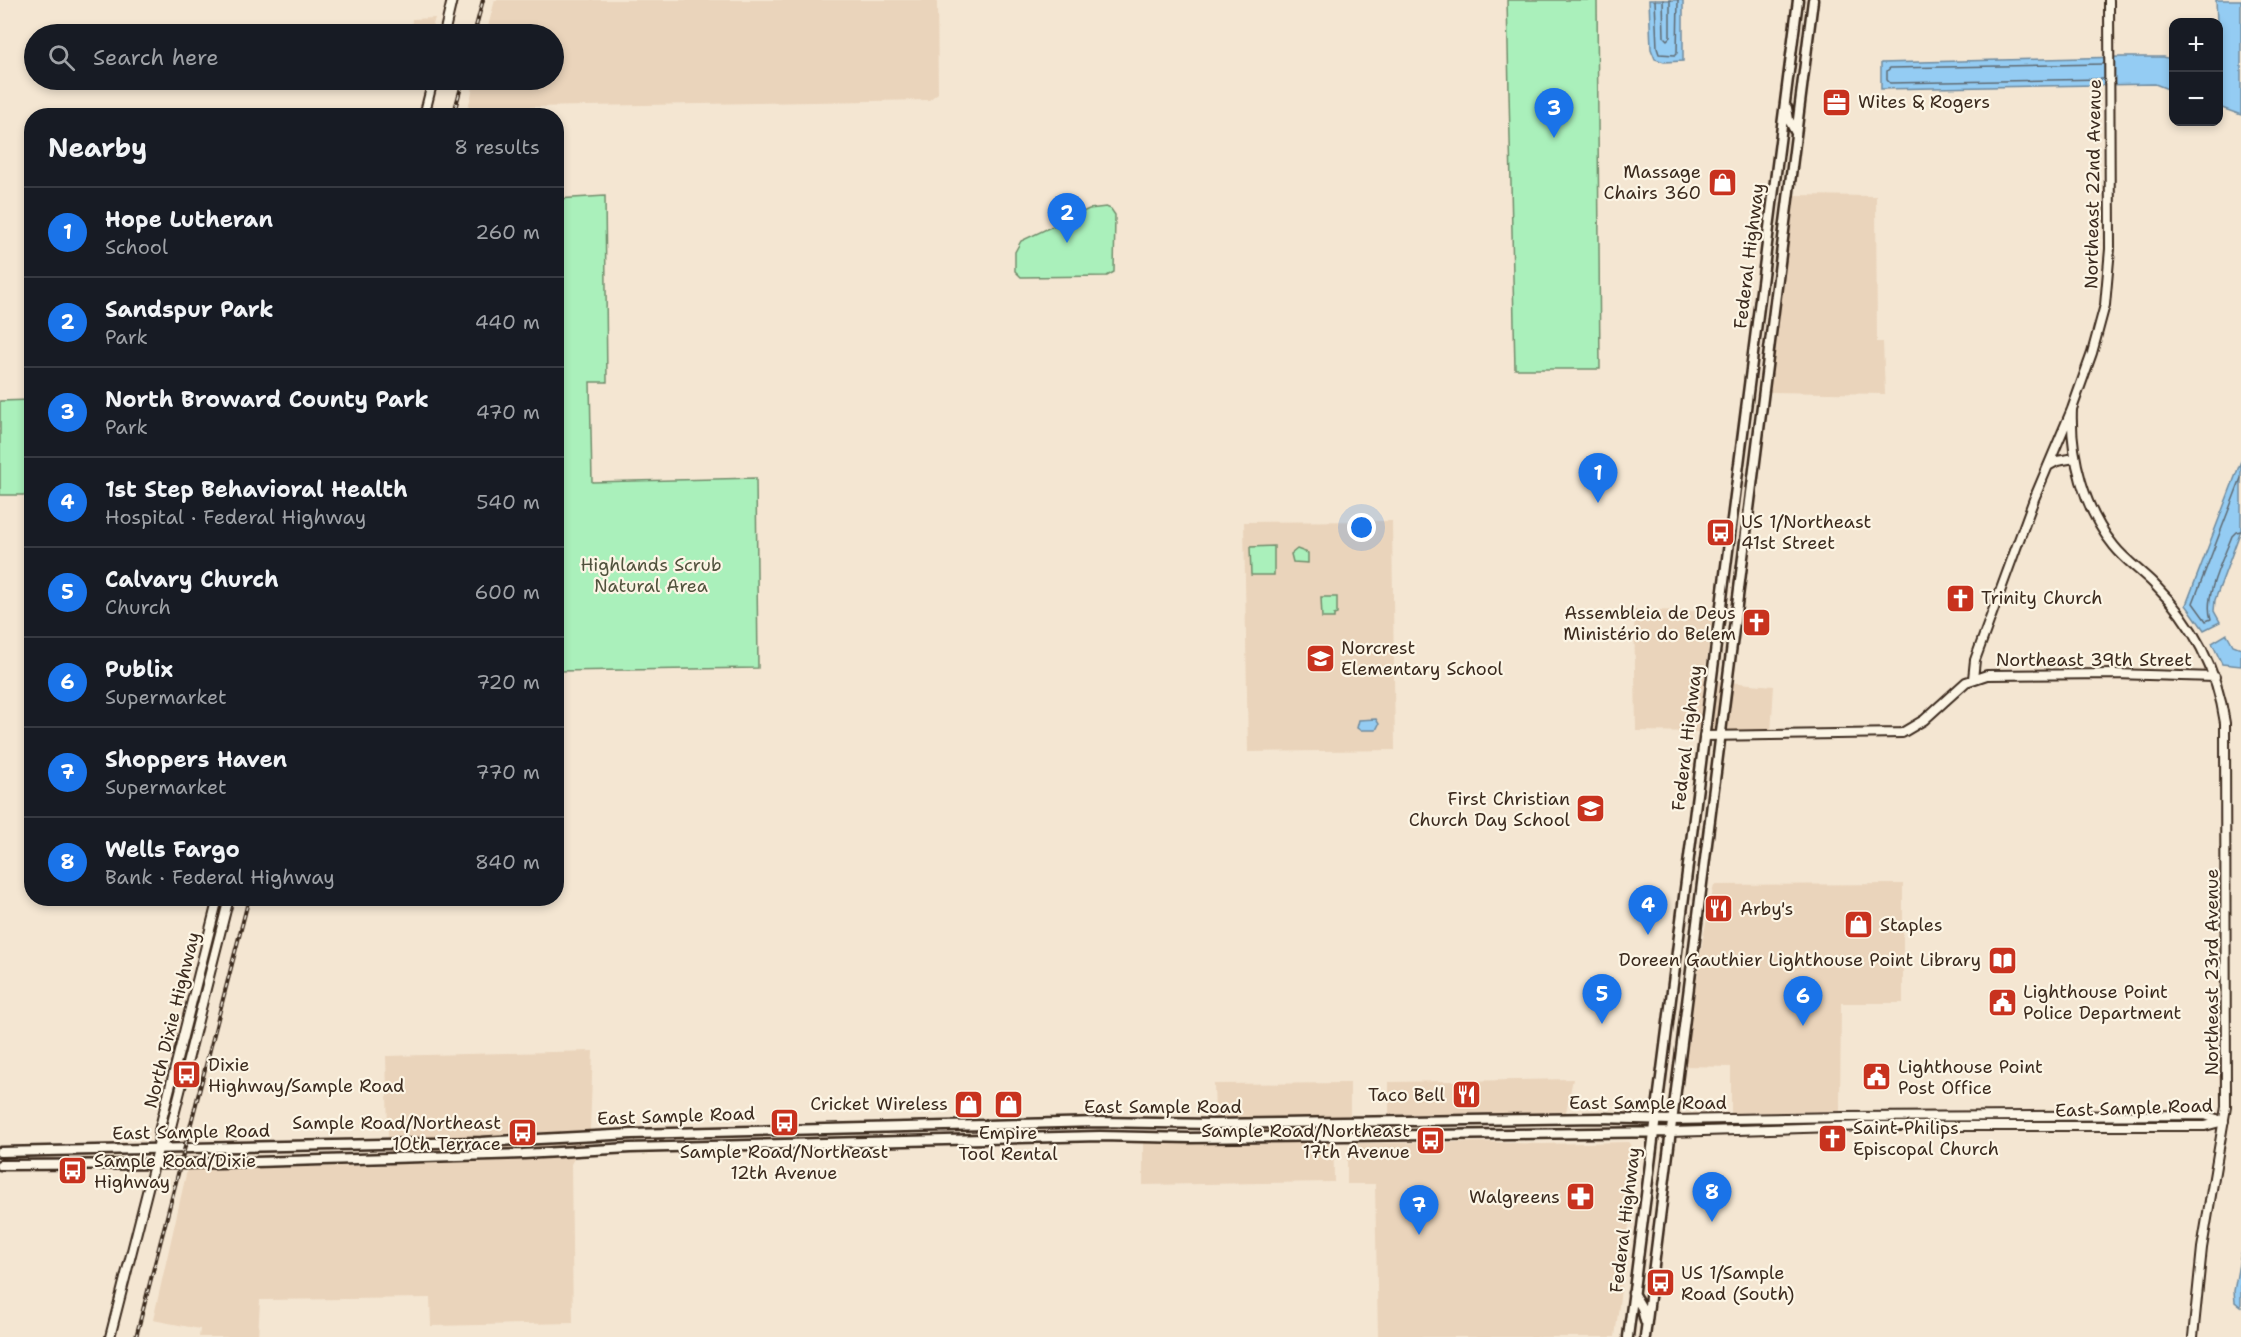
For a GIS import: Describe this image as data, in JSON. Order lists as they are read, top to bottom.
{
  "streets": {
    "main road": ["Federal Highway", "East Sample Road"],
    "street": [
      "Northeast 22nd Avenue",
      "Northeast 39th Street",
      "Northeast 23rd Avenue",
      "North Dixie Highway"
    ]
  },
  "crossings": [
    ["Northeast 22nd Avenue", "Northeast 39th Street"],
    ["Northeast 22nd Avenue", "Northeast 23rd Avenue"],
    ["Federal Highway", "Northeast 39th Street"],
    ["Federal Highway", "East Sample Road"],
    ["Northeast 39th Street", "Northeast 23rd Avenue"],
    ["Northeast 23rd Avenue", "East Sample Road"],
    ["North Dixie Highway", "East Sample Road"]
  ],
  "parks": ["Highlands Scrub Natural Area"],
  "places": {
    "office": ["Wites & Rogers"],
    "shop": [
      "Massage Chairs 360",
      "Staples",
      "Cricket Wireless",
      "Empire Tool Rental"
    ],
    "bus stop": [
      "US 1/Northeast 41st Street",
      "Dixie Highway/Sample Road",
      "Sample Road/Northeast 12th Avenue",
      "Sample Road/Northeast 10th Terrace",
      "Sample Road/Northeast 17th Avenue",
      "Sample Road/Dixie Highway",
      "US 1/Sample Road (South)"
    ],
    "church": ["Trinity Church", "Assembleia de Deus Ministério do Belem", "Saint Philips Episcopal Church"],
    "school or university": ["Norcrest Elementary School", "First Christian Church Day School"],
    "restaurant": ["Arby's", "Taco Bell"],
    "library": ["Doreen Gauthier Lighthouse Point Library"],
    "public building": ["Lighthouse Point Police Department", "Lighthouse Point Post Office"],
    "pharmacy": ["Walgreens"]
  },
  "page": {
    "map_buttons": ["+", "−"],
    "search": "Search here",
    "pins": [
      "3",
      "2",
      "1",
      "4",
      "5",
      "6",
      "8",
      "7"
    ],
    "heading": ["Nearby", "8 results"],
    "list": [
      {
        "mark": "1",
        "name": "Hope Lutheran",
        "note": "School",
        "value": "260 m"
      },
      {
        "mark": "2",
        "name": "Sandspur Park",
        "note": "Park",
        "value": "440 m"
      },
      {
        "mark": "3",
        "name": "North Broward County Park",
        "note": "Park",
        "value": "470 m"
      },
      {
        "mark": "4",
        "name": "1st Step Behavioral Health",
        "note": "Hospital · Federal Highway",
        "value": "540 m"
      },
      {
        "mark": "5",
        "name": "Calvary Church",
        "note": "Church",
        "value": "600 m"
      },
      {
        "mark": "6",
        "name": "Publix",
        "note": "Supermarket",
        "value": "720 m"
      },
      {
        "mark": "7",
        "name": "Shoppers Haven",
        "note": "Supermarket",
        "value": "770 m"
      },
      {
        "mark": "8",
        "name": "Wells Fargo",
        "note": "Bank · Federal Highway",
        "value": "840 m"
      }
    ]
  }
}
